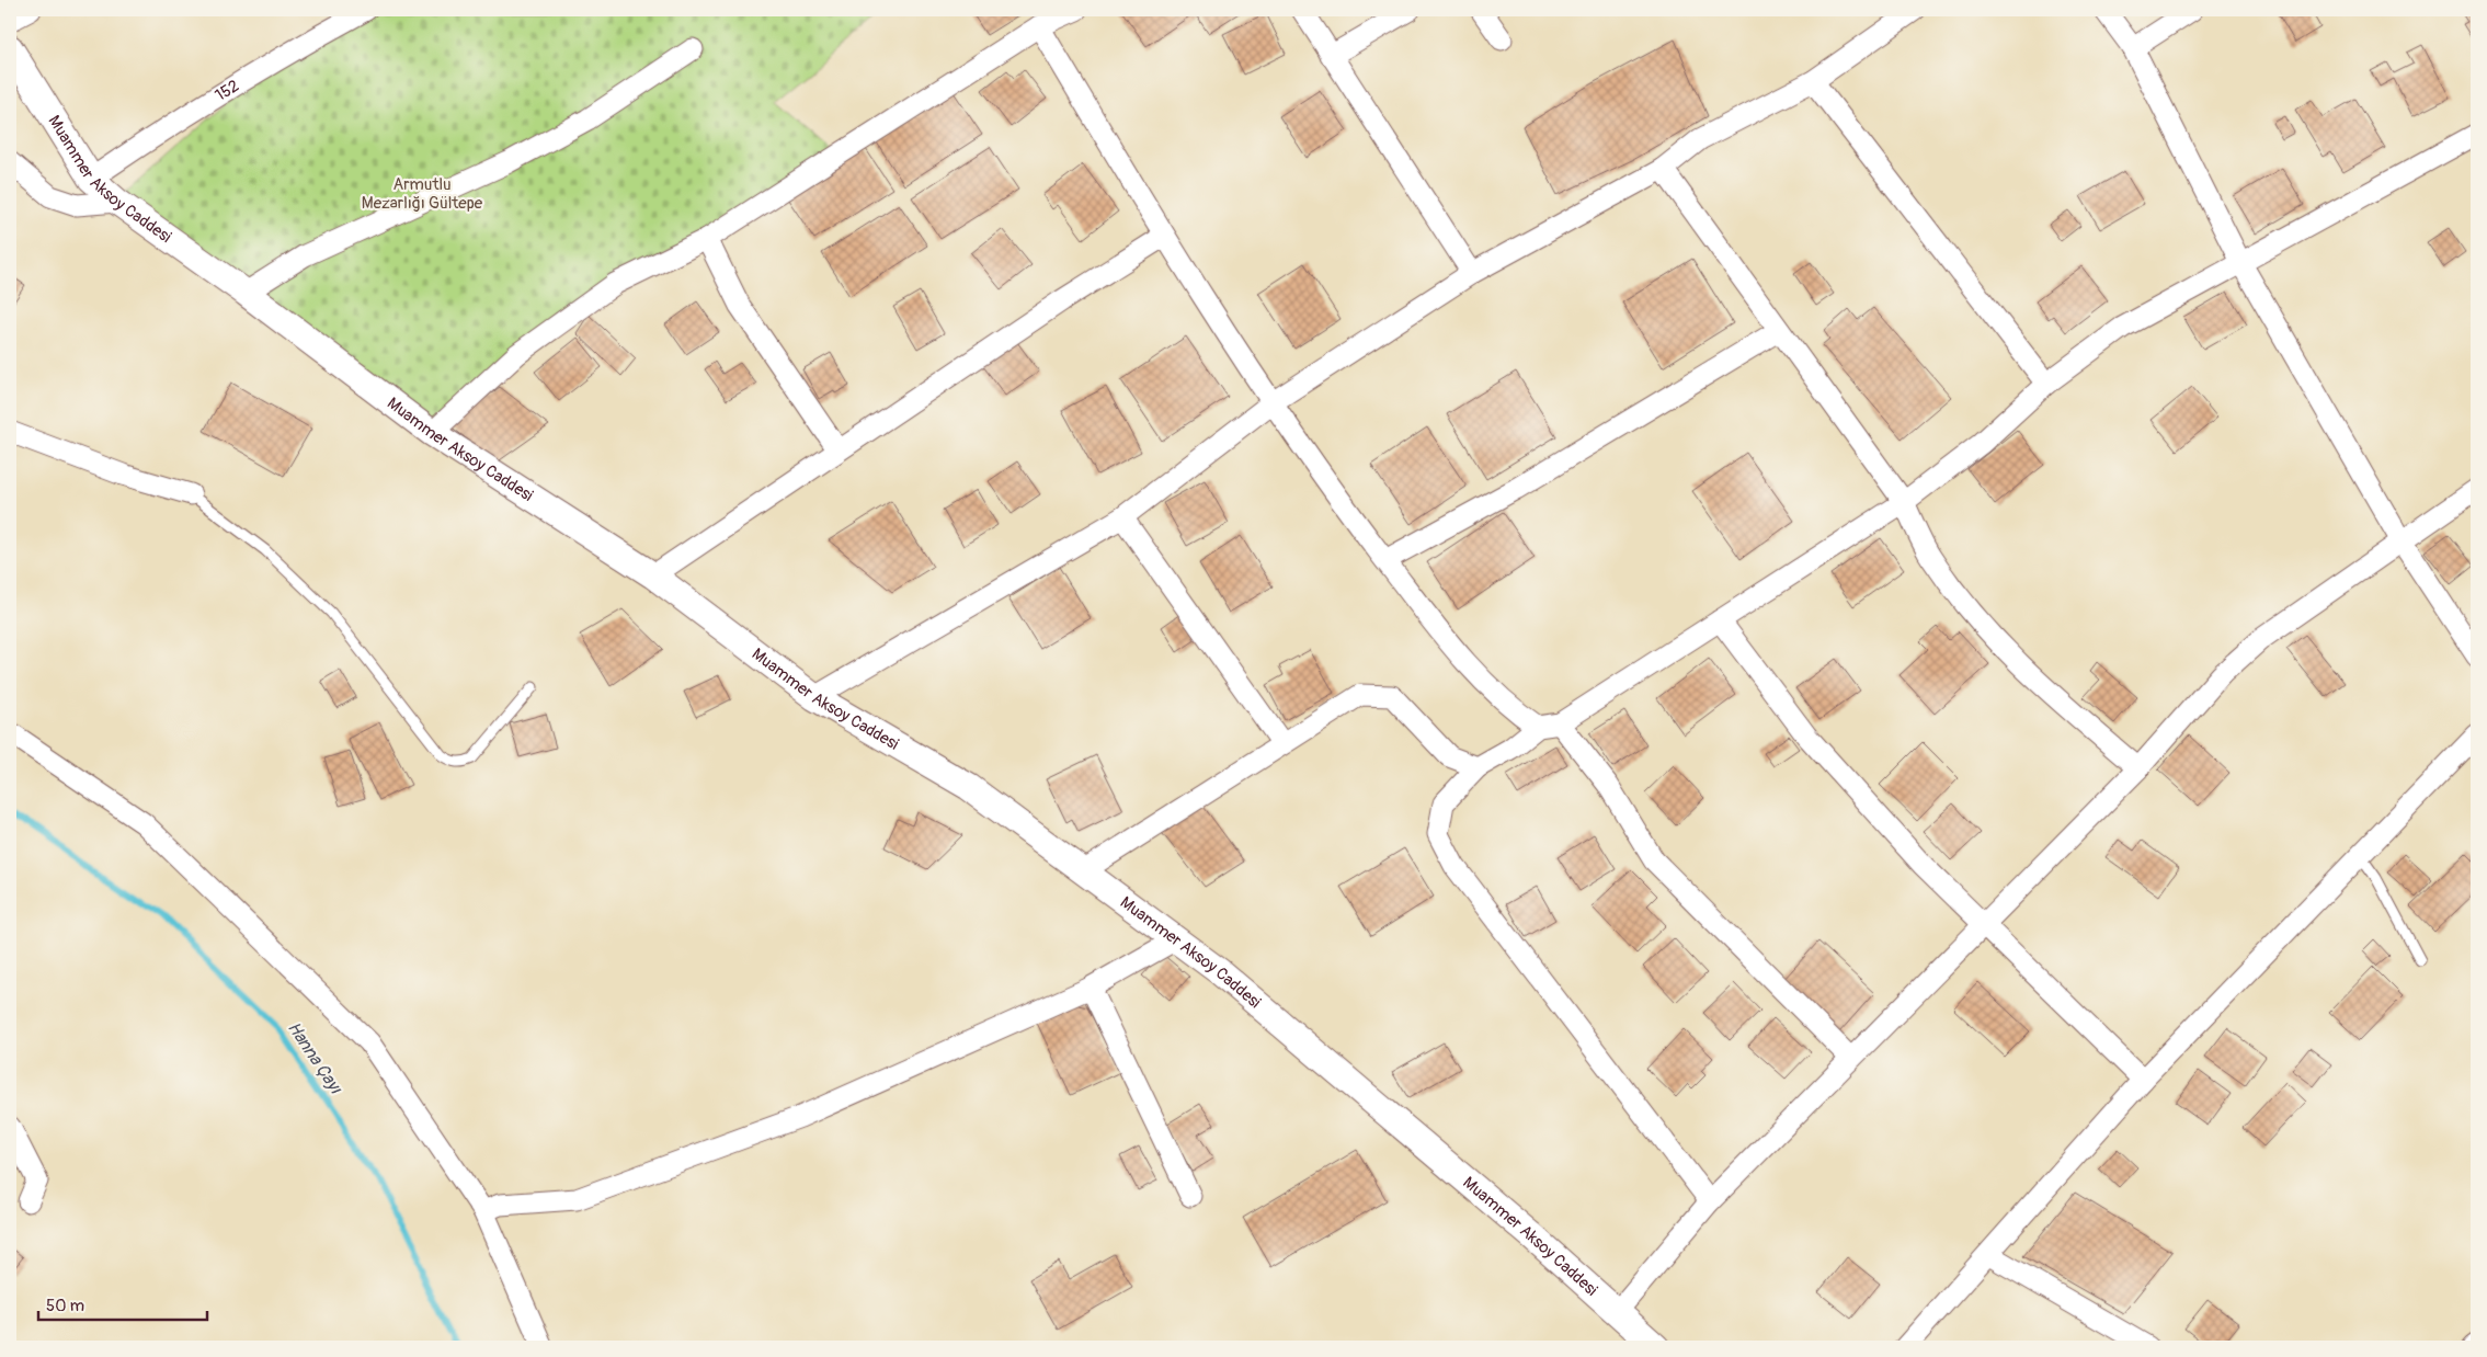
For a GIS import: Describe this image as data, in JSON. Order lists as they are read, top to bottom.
{
  "streets": {
    "street": ["152", "Muammer Aksoy Caddesi"]
  },
  "crossings": [
    ["152", "Muammer Aksoy Caddesi"]
  ],
  "water": ["Hanna Çayı"],
  "parks": ["Armutlu Mezarlığı Gültepe"],
  "scale_bar": "50 m"
}
